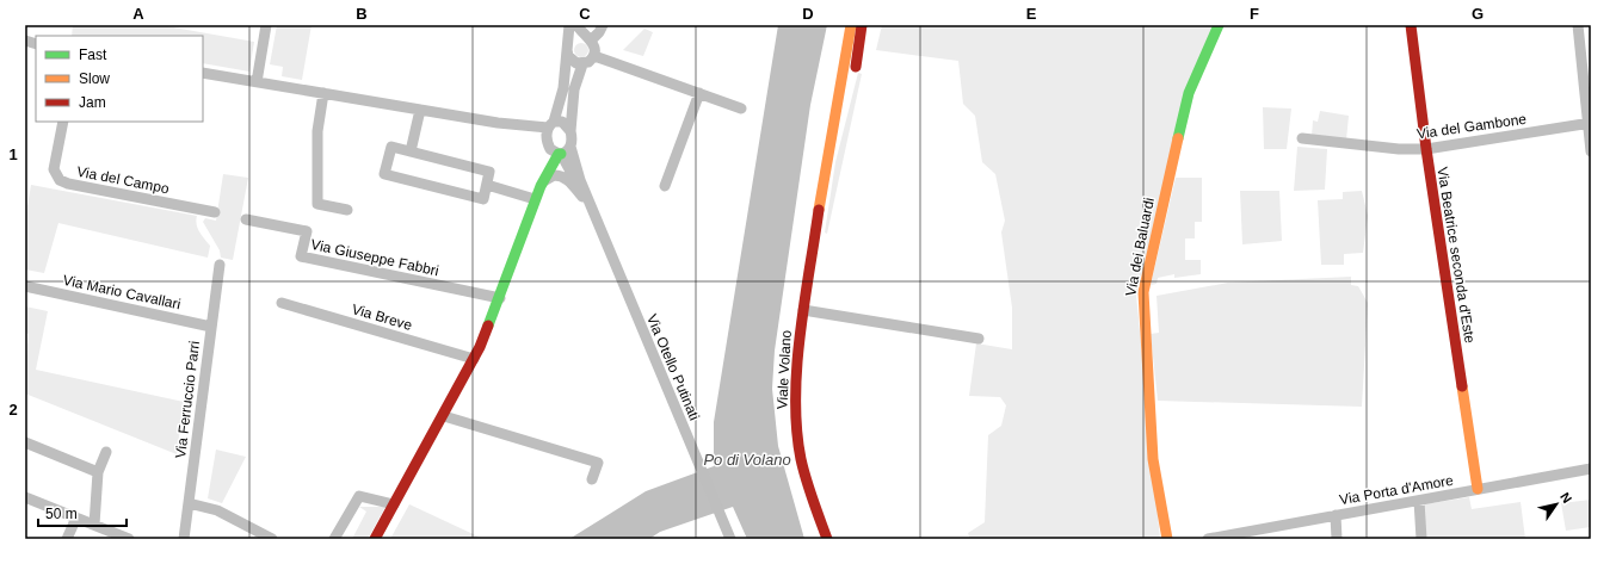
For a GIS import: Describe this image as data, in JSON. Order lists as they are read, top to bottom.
{
  "streets": {
    "street": [
      "Via del Gambone",
      "Via del Campo",
      "Via dei Baluardi",
      "Via Beatrice seconda d'Este",
      "Via Giuseppe Fabbri",
      "Via Mario Cavallari",
      "Via Breve",
      "Via Otello Putinati",
      "Viale Volano",
      "Via Ferruccio Parri",
      "Via Porta d'Amore"
    ]
  },
  "crossings": [
    ["Via del Gambone", "Via Beatrice seconda d'Este"],
    ["Via Beatrice seconda d'Este", "Via Porta d'Amore"],
    ["Via Mario Cavallari", "Via Ferruccio Parri"]
  ],
  "water": ["Po di Volano"],
  "legend": ["Fast", "Slow", "Jam"],
  "scale_bar": "50 m",
  "north": "top right",
  "grid": {
    "columns": [
      "A",
      "B",
      "C",
      "D",
      "E",
      "F",
      "G"
    ],
    "rows": ["1", "2"]
  }
}
